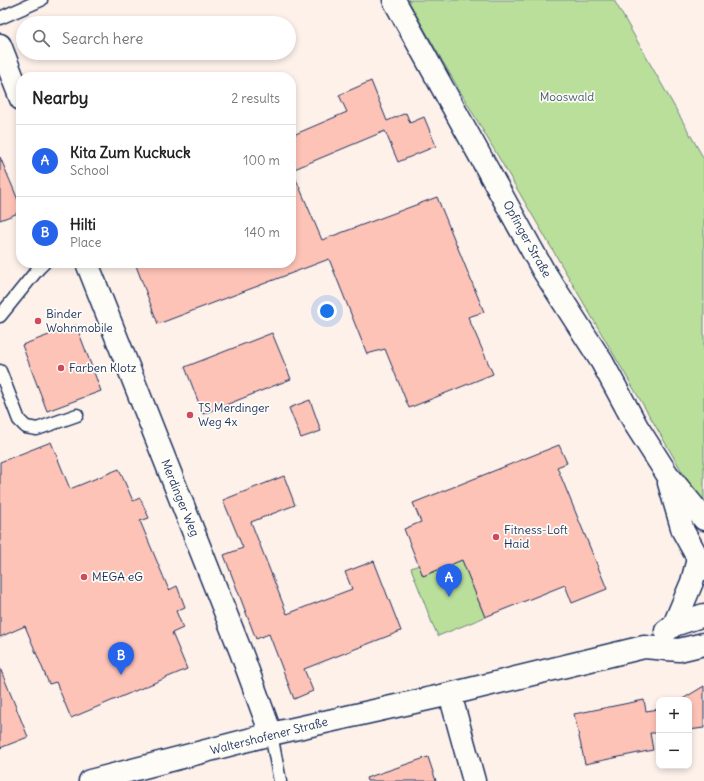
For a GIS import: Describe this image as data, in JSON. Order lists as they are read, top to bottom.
{
  "streets": {
    "street": ["Opfinger Straße", "Merdinger Weg", "Waltershofener Straße"]
  },
  "crossings": [
    ["Merdinger Weg", "Waltershofener Straße"]
  ],
  "parks": ["Mooswald"],
  "places": [
    "Binder Wohnmobile",
    "Farben Klotz",
    "TS Merdinger Weg 4x",
    "Fitness-Loft Haid",
    "MEGA eG"
  ],
  "page": {
    "search": "Search here",
    "heading": ["Nearby", "2 results"],
    "list": [
      {
        "mark": "A",
        "name": "Kita Zum Kuckuck",
        "note": "School",
        "value": "100 m"
      },
      {
        "mark": "B",
        "name": "Hilti",
        "note": "Place",
        "value": "140 m"
      }
    ],
    "pins": ["A", "B"],
    "map_buttons": ["+", "−"]
  }
}
